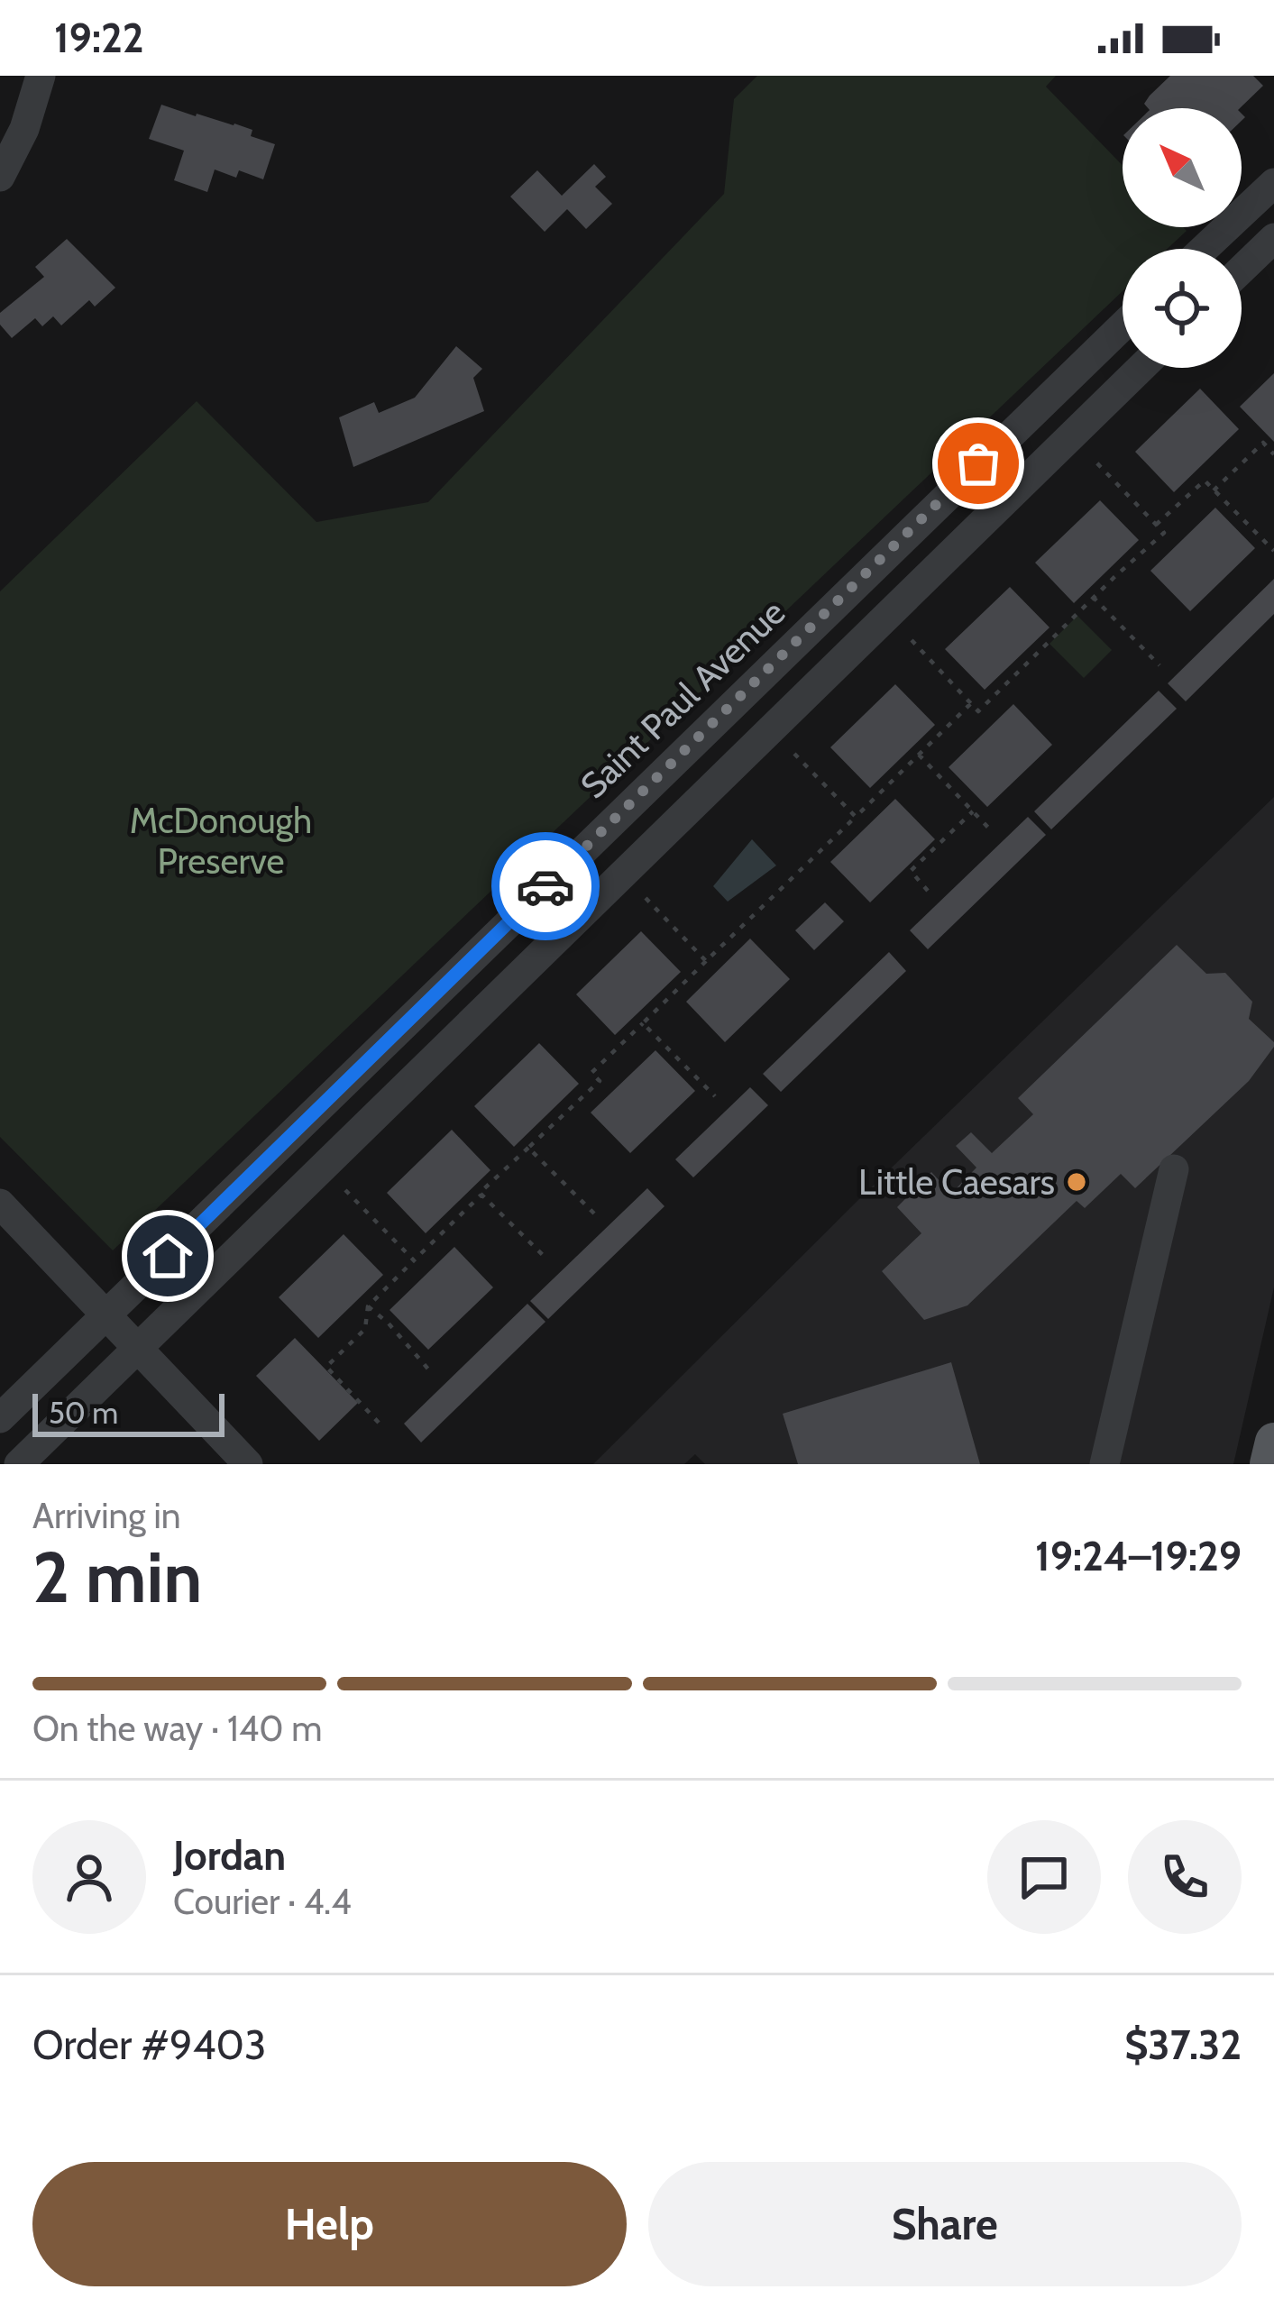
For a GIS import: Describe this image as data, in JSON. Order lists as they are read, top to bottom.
{
  "streets": {
    "street": ["Saint Paul Avenue"]
  },
  "parks": ["McDonough Preserve"],
  "places": ["Little Caesars"],
  "scale_bar": "50 m",
  "north": "top left",
  "page": {
    "status": "19:22",
    "scale": "50 m",
    "heading": ["2 min", "Arriving in", "19:24–19:29"],
    "panel": [
      "Jordan",
      "Courier · 4.4",
      "Order #9403",
      "$37.32"
    ],
    "bar": "On the way · 140 m",
    "buttons": ["Help", "Share"]
  }
}
